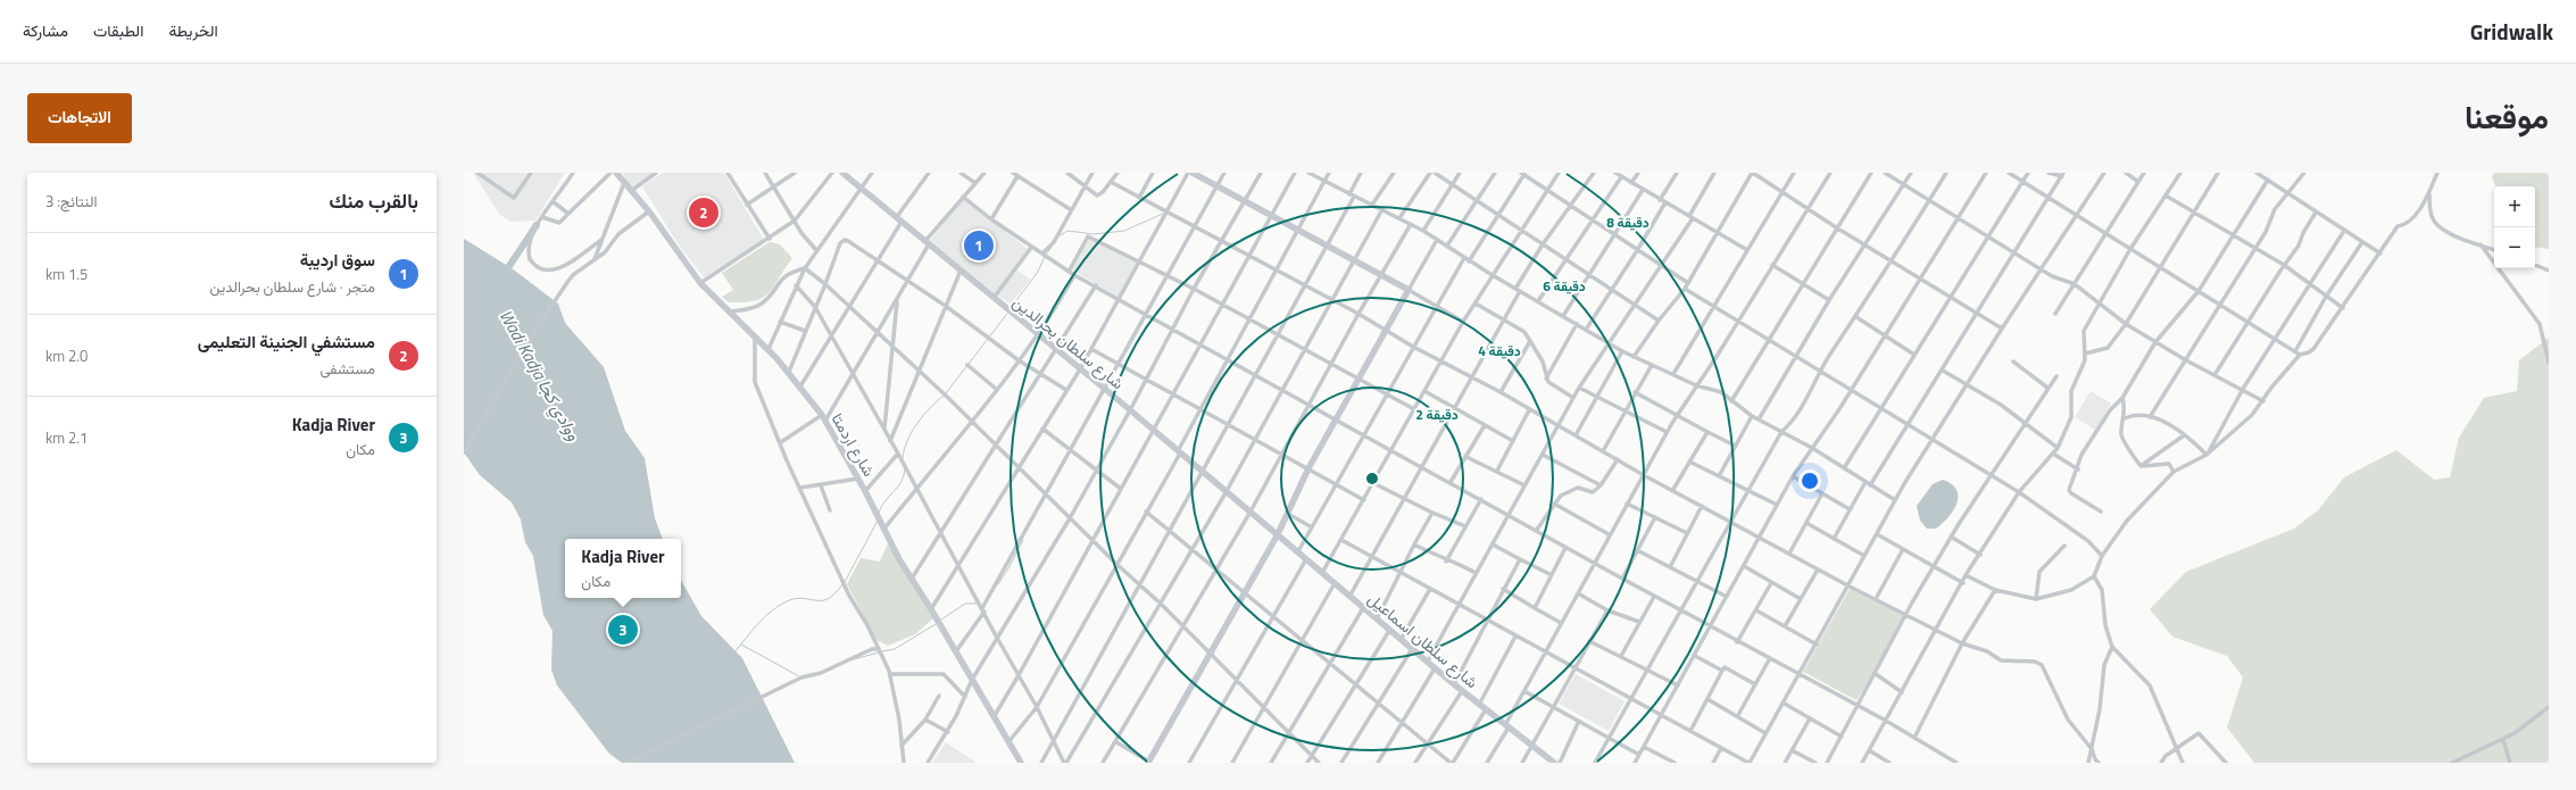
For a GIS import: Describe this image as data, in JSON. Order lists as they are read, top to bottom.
{
  "streets": {
    "street": ["شارع سلطان بحرالدين", "شارع اردمتا", "شارع سلطان اسماعيل"]
  },
  "crossings": [
    ["شارع سلطان بحرالدين", "شارع سلطان اسماعيل"]
  ],
  "water": ["Wadi Kadja ووادي كجا"],
  "page": {
    "header": "Gridwalk",
    "nav": ["الخريطة", "الطبقات", "مشاركة"],
    "title": "موقعنا",
    "buttons": "الاتجاهات",
    "heading": ["بالقرب منك", "النتائج: 3"],
    "map_buttons": ["+", "−"],
    "pins": ["2", "1", "3"],
    "list": [
      {
        "mark": "1",
        "name": "سوق ارديبة",
        "note": "متجر · شارع سلطان بحرالدين",
        "value": "1.5 km"
      },
      {
        "mark": "2",
        "name": "مستشفي الجنينة التعليمى",
        "note": "مستشفى",
        "value": "2.0 km"
      },
      {
        "mark": "3",
        "name": "Kadja River",
        "note": "مكان",
        "value": "2.1 km"
      }
    ],
    "popup": ["Kadja River", "مكان"]
  },
  "rings": [
    "8 دقيقة",
    "6 دقيقة",
    "4 دقيقة",
    "2 دقيقة"
  ]
}
